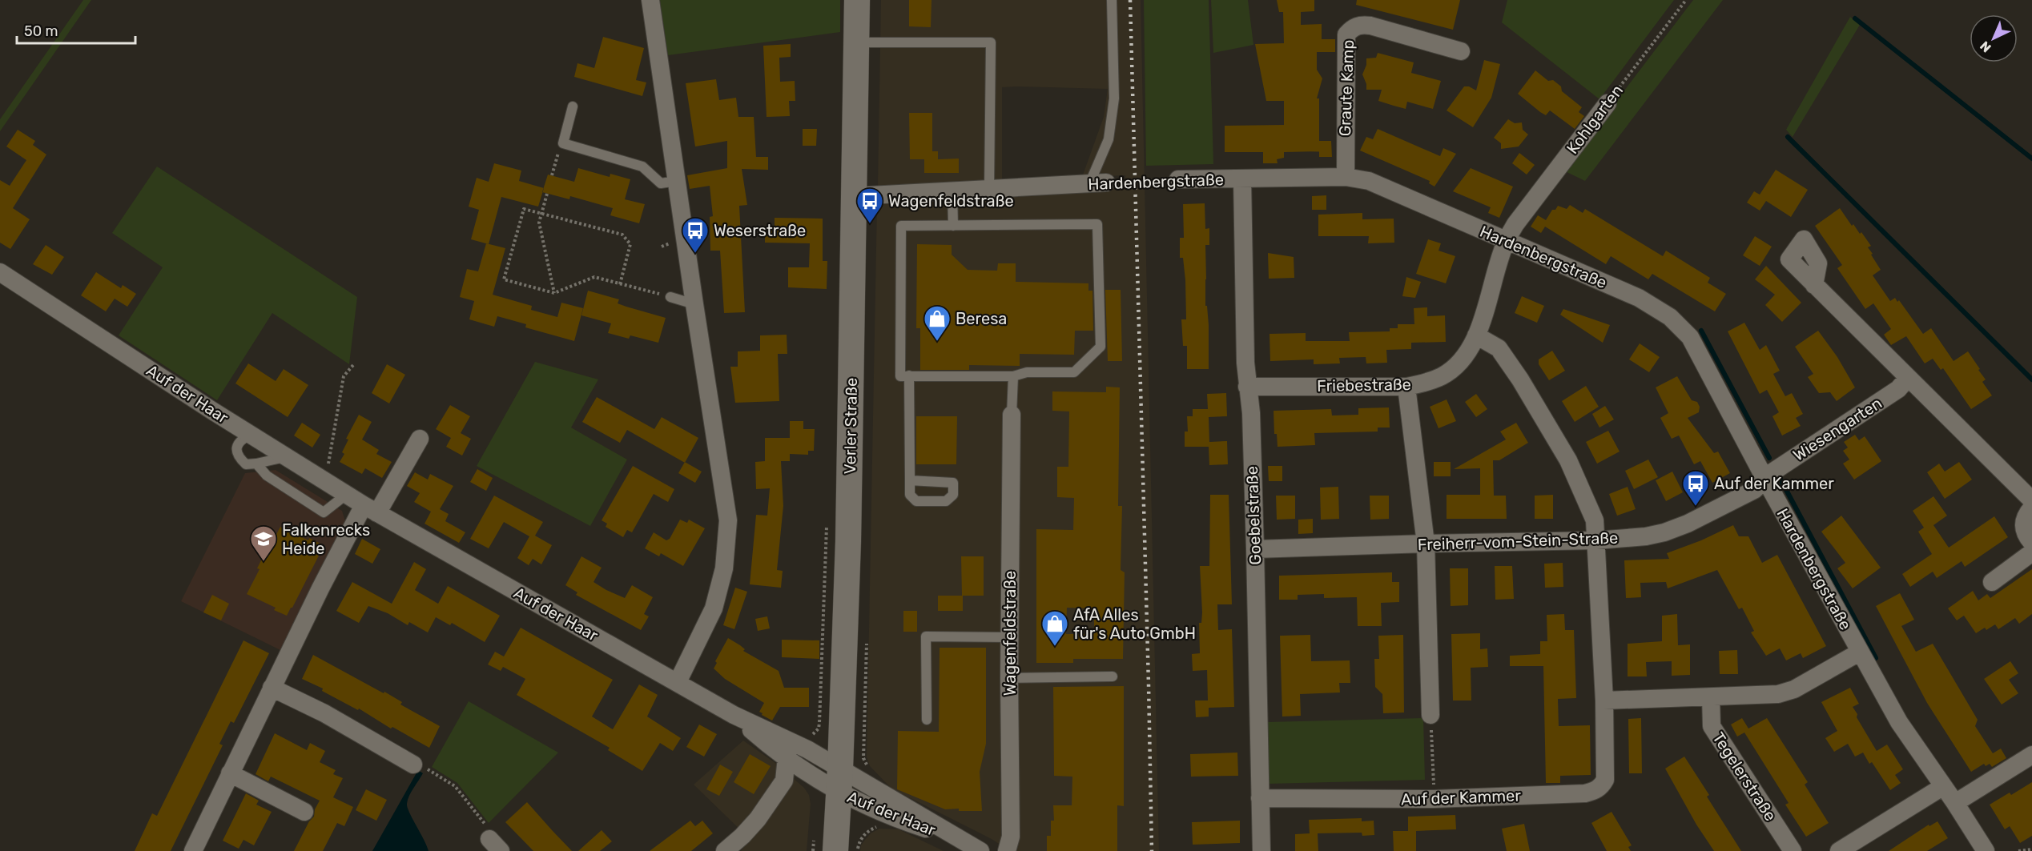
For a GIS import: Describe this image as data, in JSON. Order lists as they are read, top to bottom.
{
  "streets": {
    "main road": ["Verler Straße"],
    "street": [
      "Graute Kamp",
      "Kohlgarten",
      "Hardenbergstraße",
      "Friebestraße",
      "Auf der Haar",
      "Wiesengarten",
      "Goebelstraße",
      "Freiherr-vom-Stein-Straße",
      "Wagenfeldstraße",
      "Tegelerstraße",
      "Auf der Kammer"
    ]
  },
  "crossings": [
    ["Graute Kamp", "Hardenbergstraße"],
    ["Kohlgarten", "Hardenbergstraße"],
    ["Kohlgarten", "Friebestraße"],
    ["Hardenbergstraße", "Friebestraße"],
    ["Hardenbergstraße", "Verler Straße"],
    ["Hardenbergstraße", "Wiesengarten"],
    ["Hardenbergstraße", "Goebelstraße"],
    ["Hardenbergstraße", "Freiherr-vom-Stein-Straße"],
    ["Friebestraße", "Goebelstraße"],
    ["Friebestraße", "Auf der Kammer"],
    ["Auf der Haar", "Verler Straße"],
    ["Wiesengarten", "Freiherr-vom-Stein-Straße"],
    ["Goebelstraße", "Freiherr-vom-Stein-Straße"],
    ["Goebelstraße", "Auf der Kammer"],
    ["Freiherr-vom-Stein-Straße", "Auf der Kammer"]
  ],
  "places": {
    "bus stop": ["Wagenfeldstraße", "Weserstraße", "Auf der Kammer"],
    "shop": ["Beresa", "AfA Alles für's Auto GmbH"],
    "school or university": ["Falkenrecks Heide"]
  },
  "scale_bar": "50 m",
  "north": "bottom left"
}
